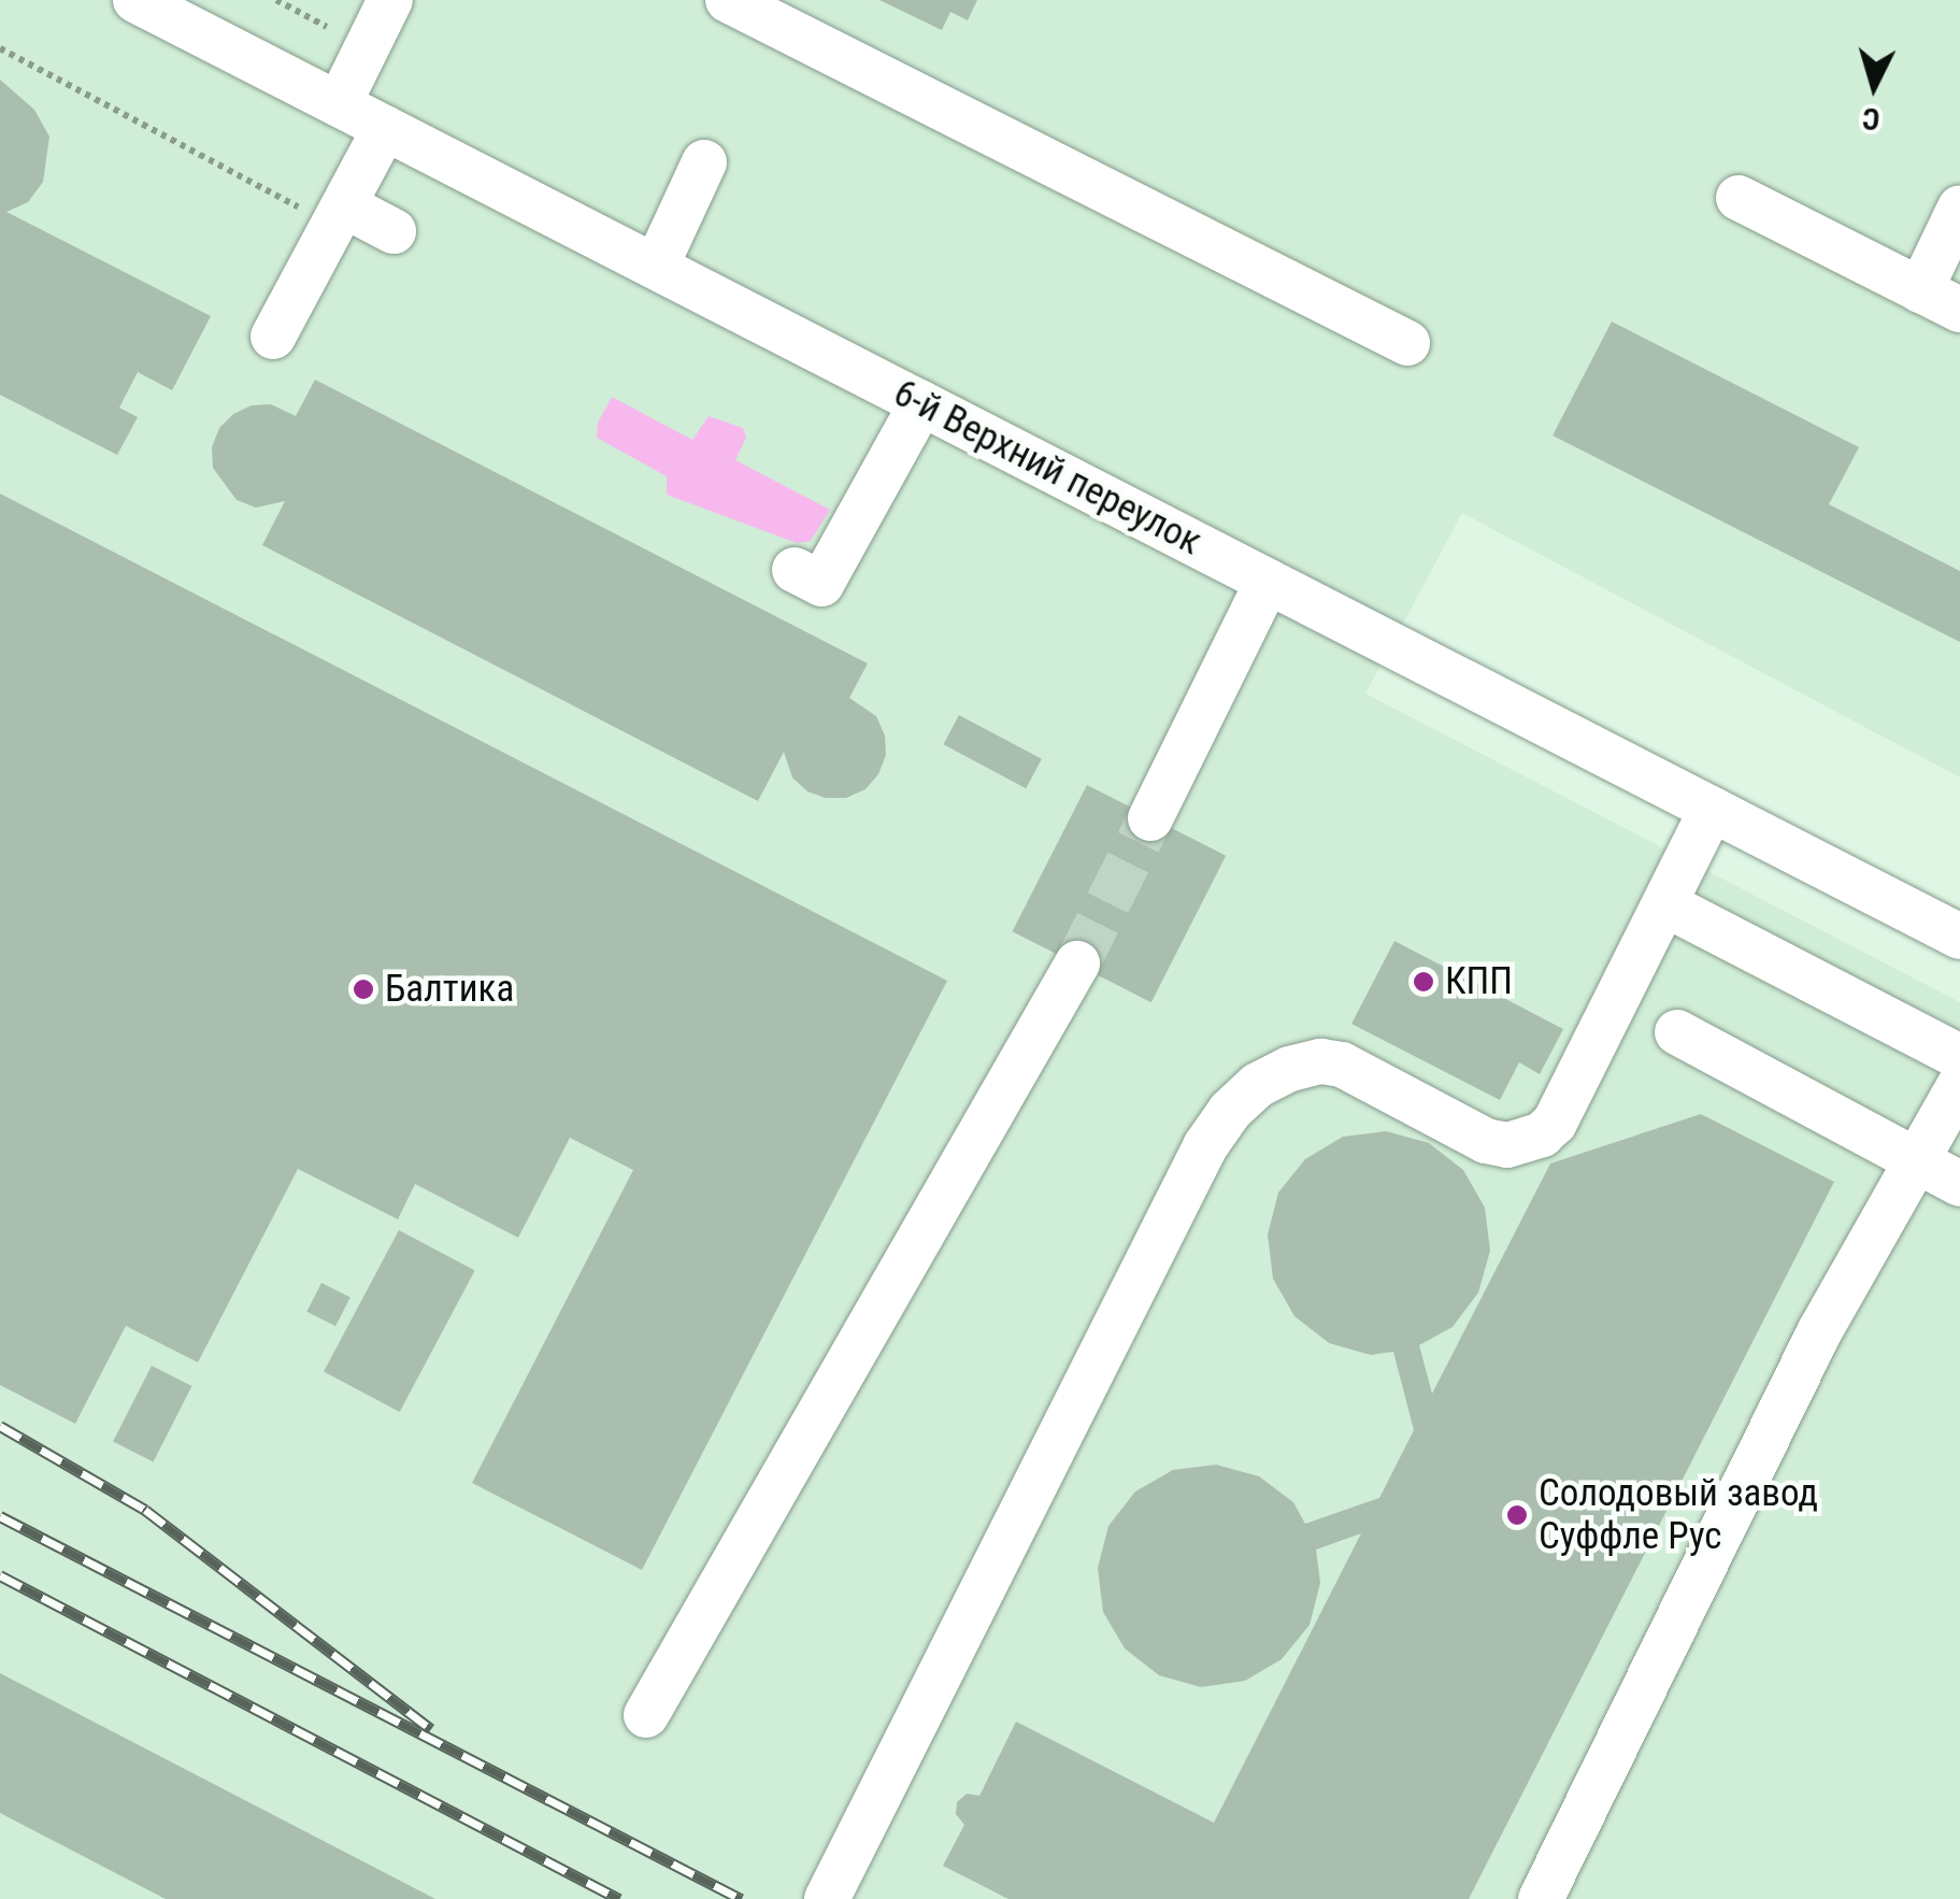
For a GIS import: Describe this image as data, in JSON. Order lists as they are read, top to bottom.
{
  "streets": {
    "street": ["6-й Верхний переулок"]
  },
  "places": ["КПП", "Балтика", "Солодовый завод Суффле Рус"],
  "north": "bottom"
}
